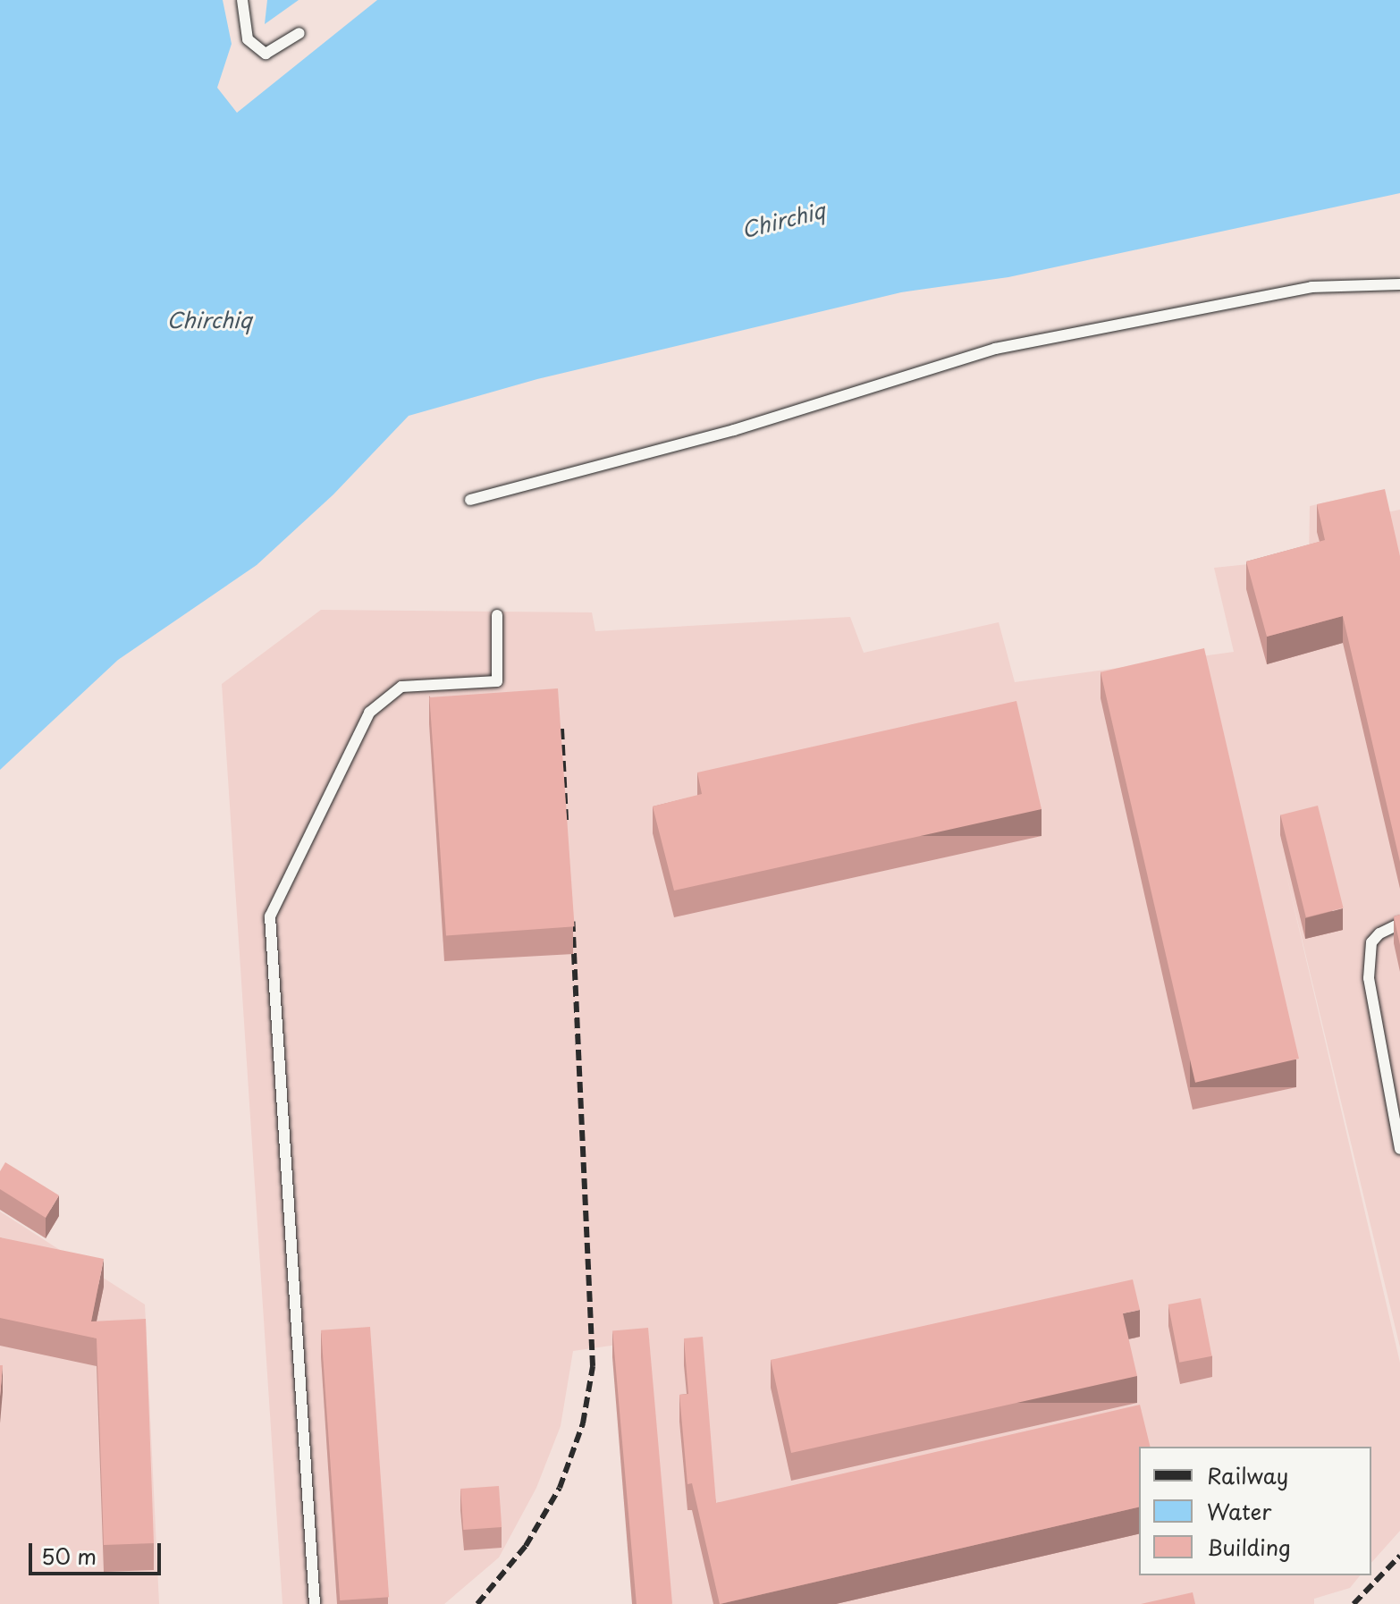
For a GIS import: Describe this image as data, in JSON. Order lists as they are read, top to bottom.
{
  "water": ["Chirchiq"],
  "legend": ["Railway", "Water", "Building"],
  "scale_bar": "50 m"
}
